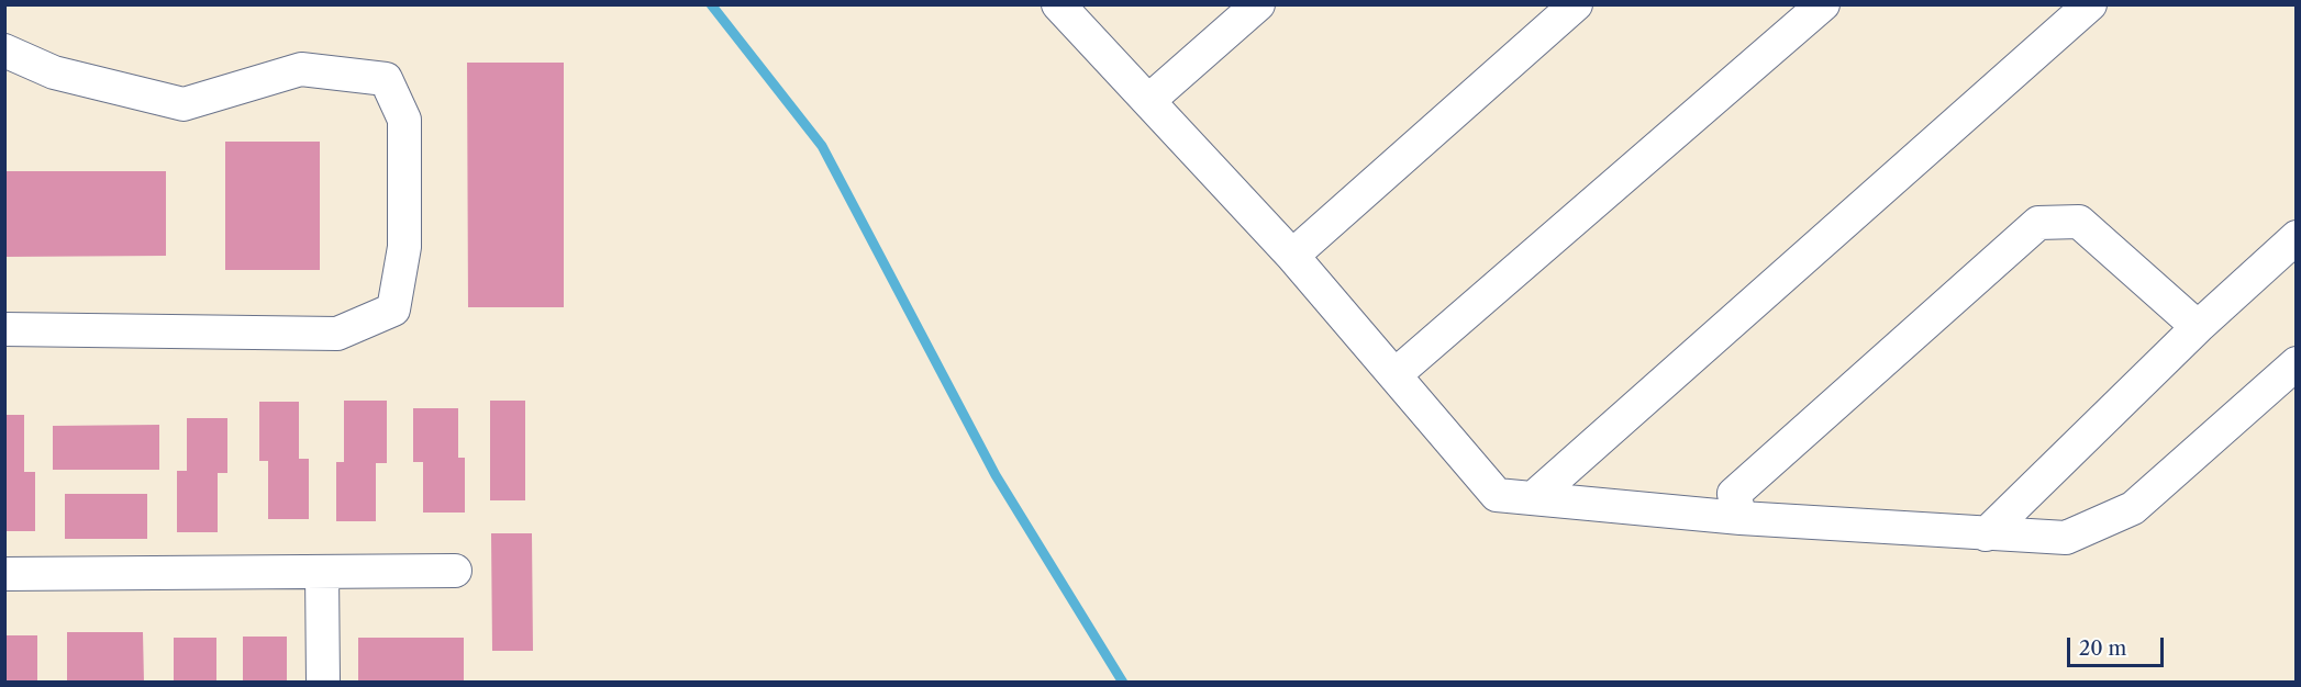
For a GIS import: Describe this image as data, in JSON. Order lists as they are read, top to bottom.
{
  "scale_bar": "20 m"
}
